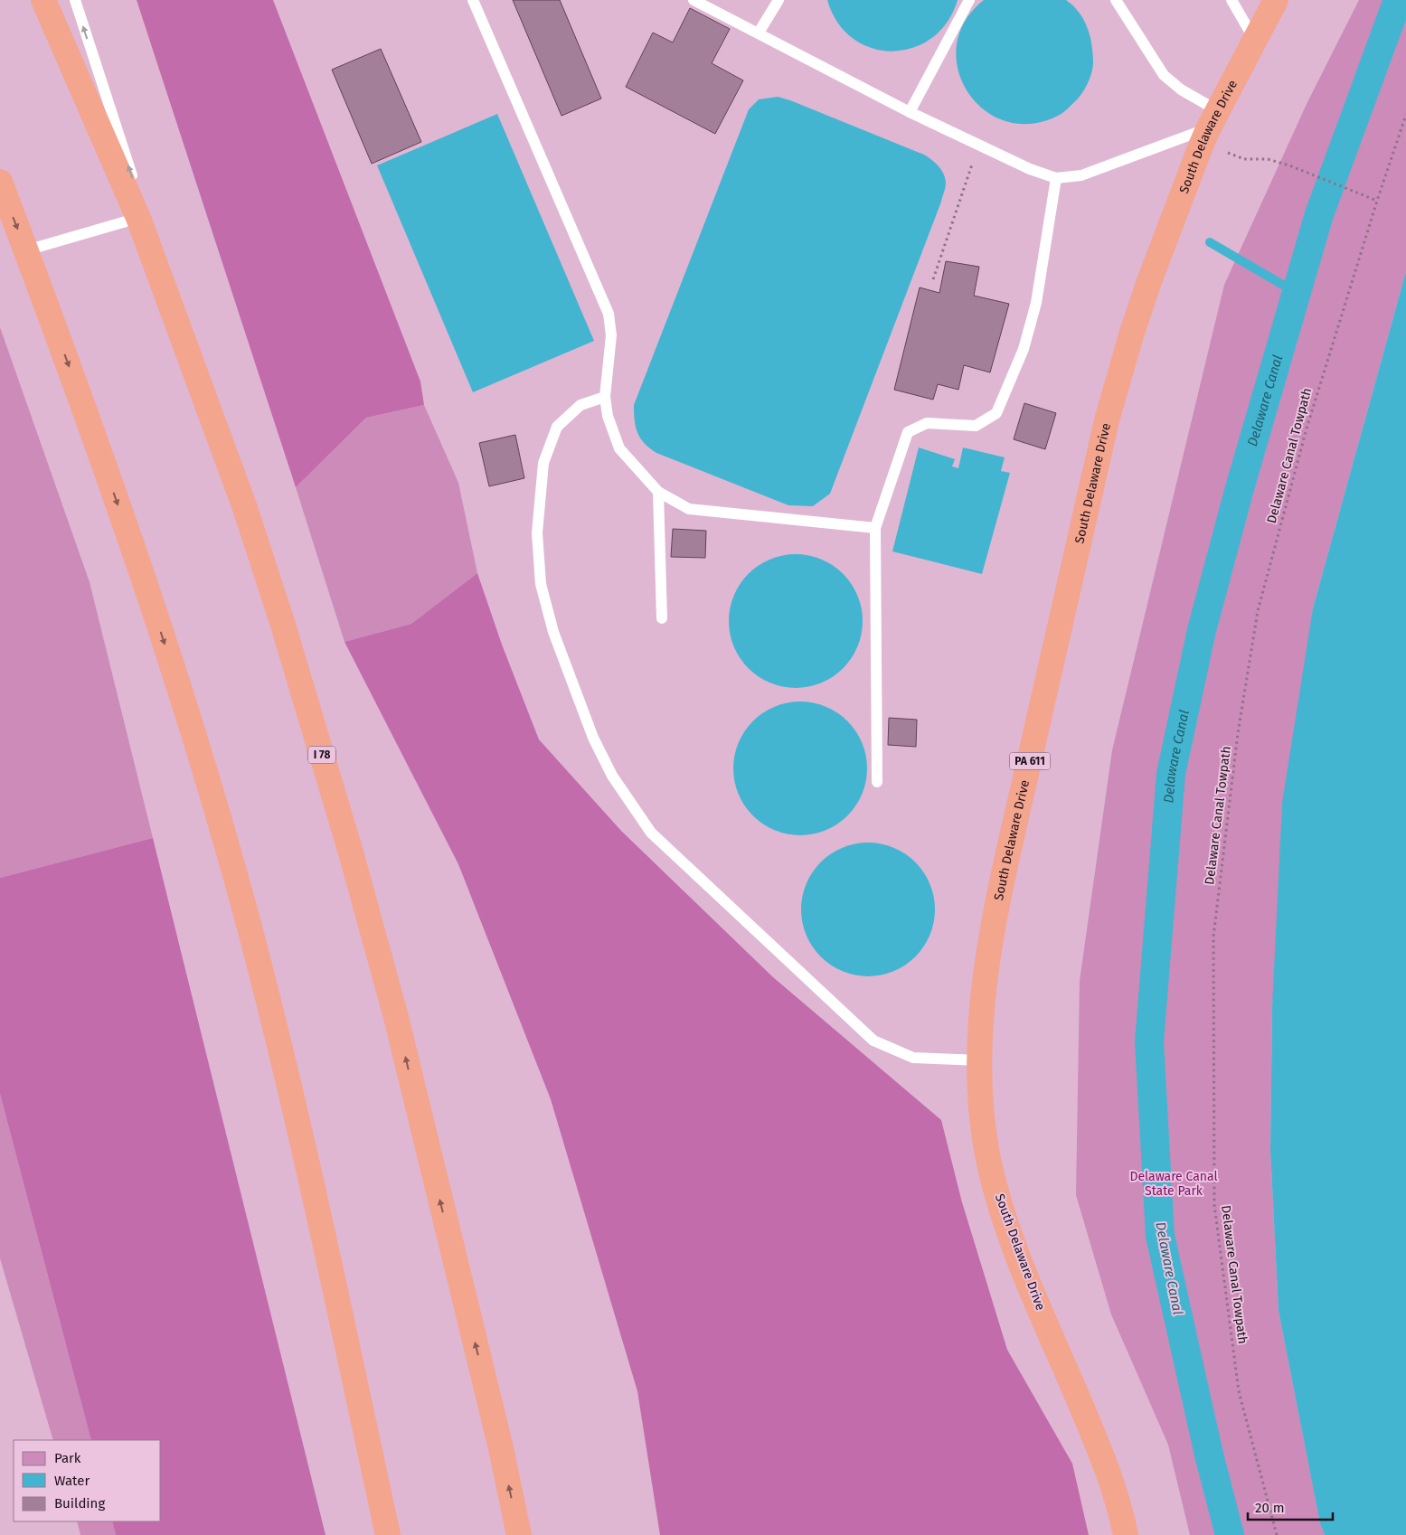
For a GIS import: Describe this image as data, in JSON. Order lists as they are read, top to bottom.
{
  "streets": {
    "highway": ["South Delaware Drive", "I 78", "PA 611"],
    "path": ["Delaware Canal Towpath"]
  },
  "water": ["Delaware Canal"],
  "parks": ["Delaware Canal State Park"],
  "legend": ["Park", "Water", "Building"],
  "scale_bar": "20 m"
}
